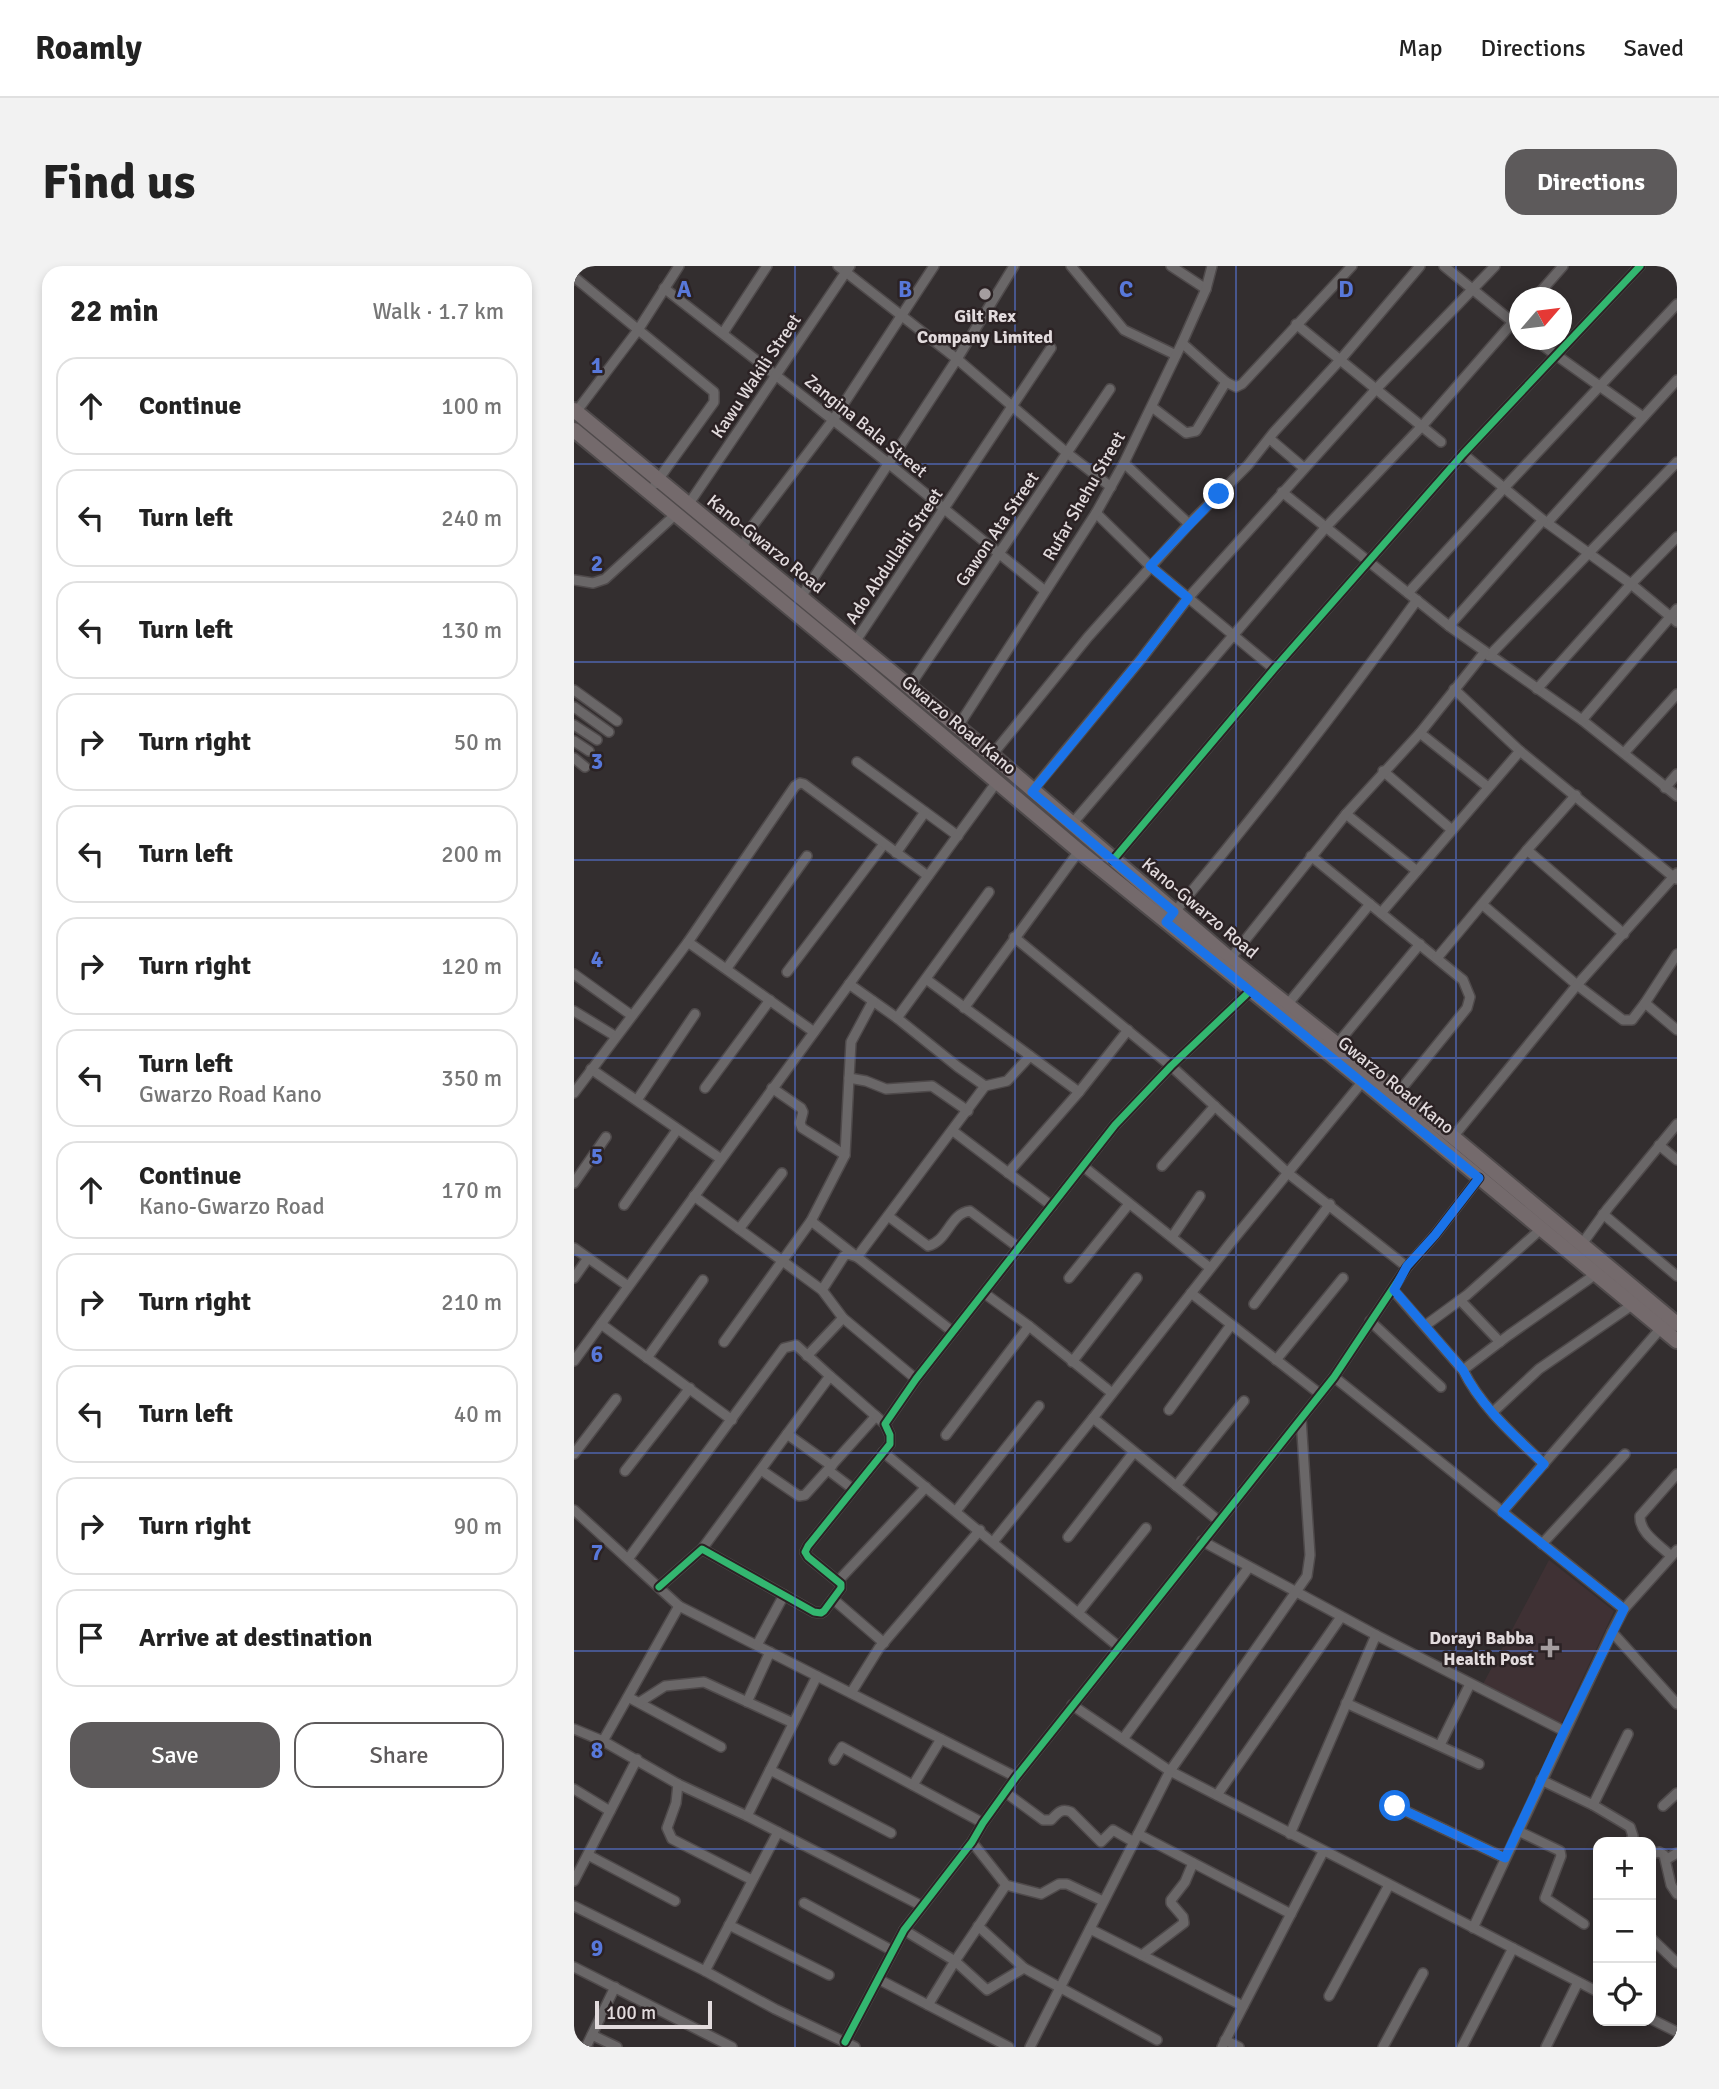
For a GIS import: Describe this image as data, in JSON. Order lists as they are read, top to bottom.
{
  "streets": {
    "main road": ["Kano-Gwarzo Road", "Gwarzo Road Kano"],
    "street": [
      "Kawu Wakili Street",
      "Zangina Bala Street",
      "Rufar Shehu Street",
      "Gawon Ata Street",
      "Ado Abdullahi Street"
    ]
  },
  "crossings": [
    ["Kawu Wakili Street", "Zangina Bala Street"],
    ["Kawu Wakili Street", "Kano-Gwarzo Road"],
    ["Zangina Bala Street", "Rufar Shehu Street"],
    ["Zangina Bala Street", "Gawon Ata Street"],
    ["Zangina Bala Street", "Ado Abdullahi Street"],
    ["Rufar Shehu Street", "Kano-Gwarzo Road"],
    ["Gawon Ata Street", "Kano-Gwarzo Road"],
    ["Kano-Gwarzo Road", "Ado Abdullahi Street"],
    ["Kano-Gwarzo Road", "Gwarzo Road Kano"]
  ],
  "places": {
    "other": ["Gilt Rex Company Limited"],
    "health": ["Dorayi Babba Health Post"]
  },
  "scale_bar": "100 m",
  "north": "top right",
  "page": {
    "header": "Roamly",
    "nav": ["Map", "Directions", "Saved"],
    "buttons": [
      "Directions",
      ["Save", "Share"]
    ],
    "title": "Find us",
    "heading": ["22 min", "Walk · 1.7 km"],
    "list": [
      ["Continue", "100 m"],
      ["Turn left", "240 m"],
      ["Turn left", "130 m"],
      ["Turn right", "50 m"],
      ["Turn left", "200 m"],
      ["Turn right", "120 m"],
      ["Turn left", "Gwarzo Road Kano", "350 m"],
      ["Continue", "Kano-Gwarzo Road", "170 m"],
      ["Turn right", "210 m"],
      ["Turn left", "40 m"],
      ["Turn right", "90 m"],
      "Arrive at destination"
    ],
    "map_buttons": ["+", "−"],
    "scale": "100 m"
  },
  "grid": {
    "columns": [
      "A",
      "B",
      "C",
      "D"
    ],
    "rows": [
      "1",
      "2",
      "3",
      "4",
      "5",
      "6",
      "7",
      "8",
      "9"
    ]
  }
}
